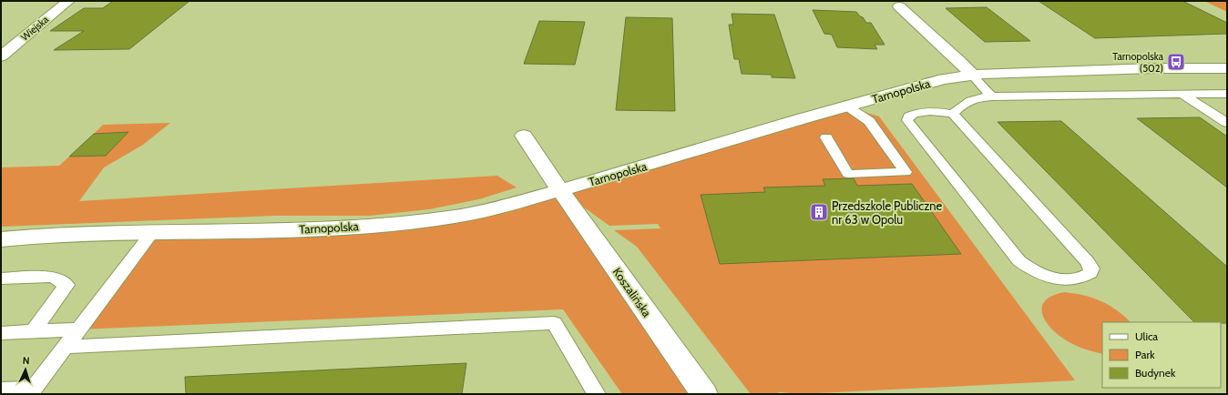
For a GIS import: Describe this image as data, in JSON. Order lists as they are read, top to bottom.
{
  "streets": {
    "street": ["Wiejska", "Tarnopolska", "Koszalińska"]
  },
  "crossings": [
    ["Tarnopolska", "Koszalińska"]
  ],
  "places": {
    "bus stop": ["Tarnopolska (502)"],
    "building": ["Przedszkole Publiczne nr 63 w Opolu"]
  },
  "legend": ["Ulica", "Park", "Budynek"],
  "north": "top"
}
